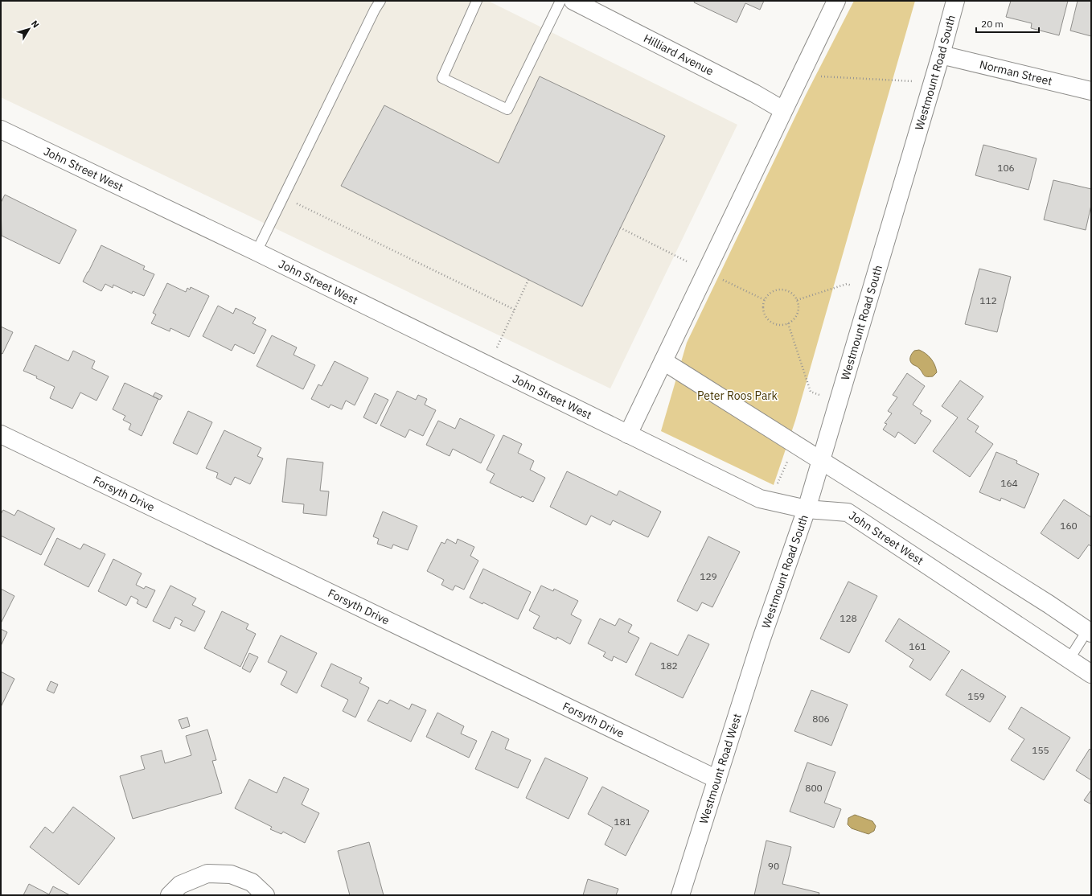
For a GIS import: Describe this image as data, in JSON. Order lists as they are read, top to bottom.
{
  "streets": {
    "street": [
      "Hilliard Avenue",
      "Westmount Road South",
      "Norman Street",
      "John Street West",
      "Forsyth Drive",
      "Westmount Road West"
    ]
  },
  "crossings": [
    ["Westmount Road South", "Norman Street"],
    ["Westmount Road South", "John Street West"],
    ["Westmount Road South", "Westmount Road West"],
    ["Forsyth Drive", "Westmount Road West"]
  ],
  "parks": ["Peter Roos Park"],
  "house_numbers": [
    "106",
    "112",
    "164",
    "160",
    "129",
    "128",
    "161",
    "182",
    "159",
    "806",
    "155",
    "800",
    "181",
    "90"
  ],
  "scale_bar": "20 m",
  "north": "top right"
}
